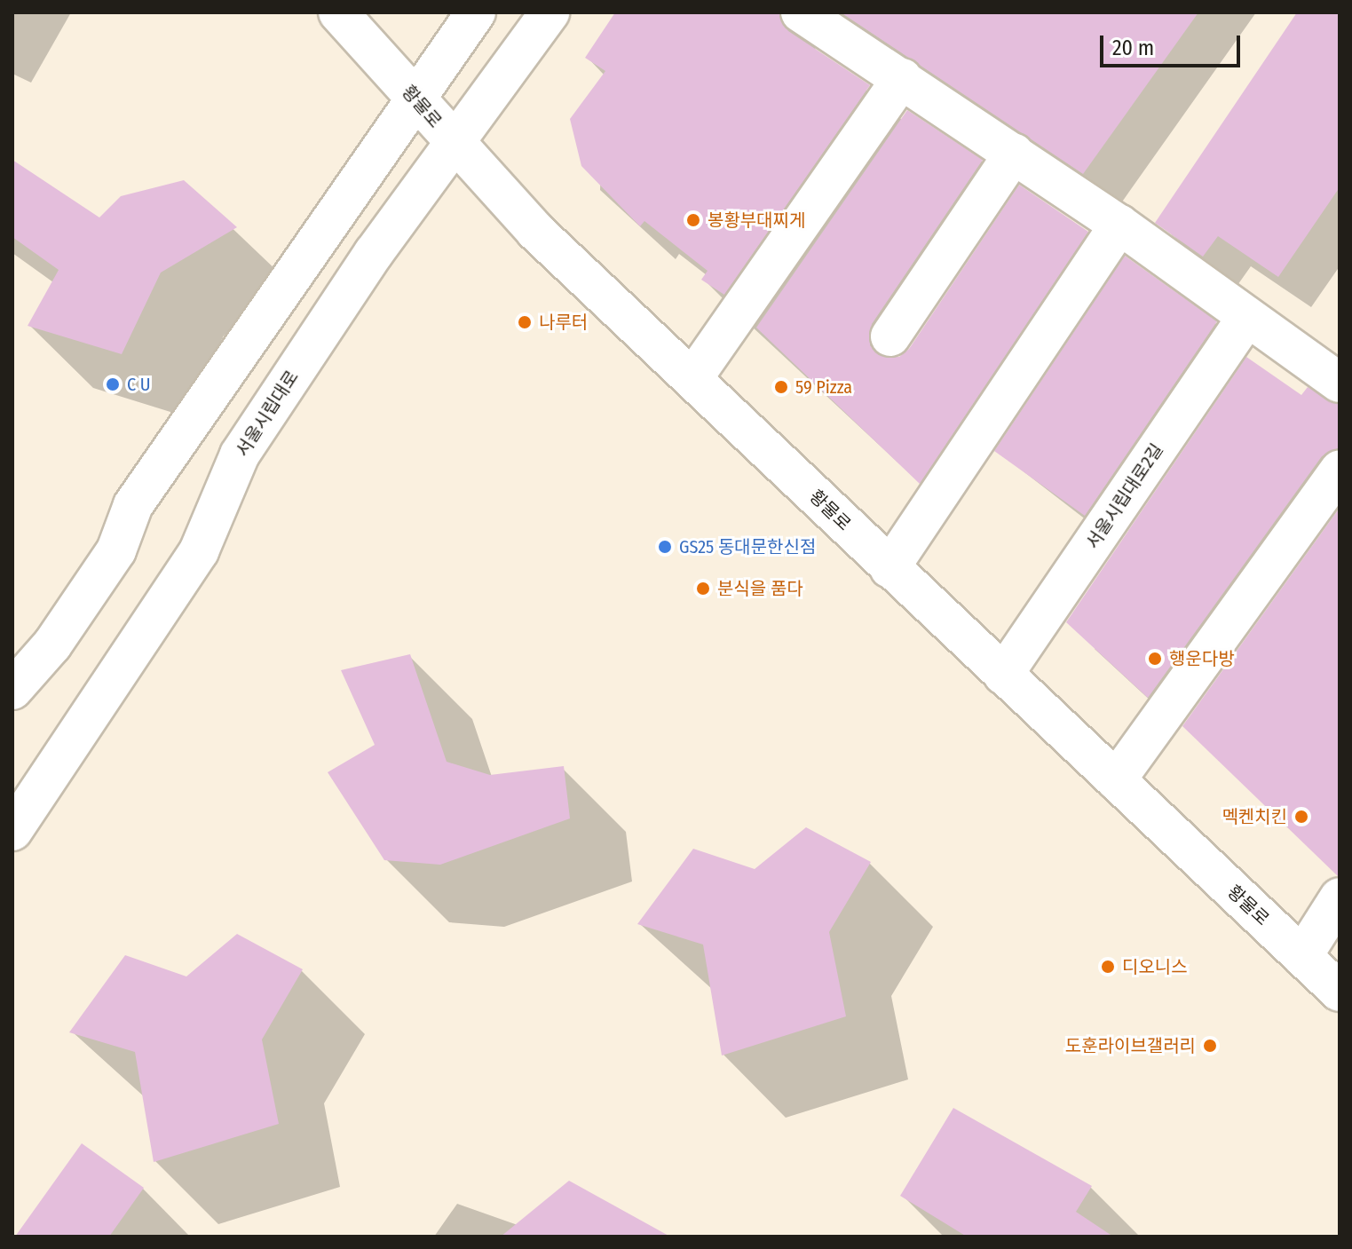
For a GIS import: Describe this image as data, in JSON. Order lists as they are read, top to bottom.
{
  "streets": {
    "main road": ["황물로", "서울시립대로", "서울시립대로2길"]
  },
  "crossings": [
    ["황물로", "서울시립대로"],
    ["황물로", "서울시립대로2길"]
  ],
  "places": [
    "봉황부대찌게",
    "나루터",
    "C U",
    "59 Pizza",
    "GS25 동대문한신점",
    "분식을 품다",
    "행운다방",
    "멕켄치킨",
    "디오니스",
    "도훈라이브갤러리"
  ],
  "scale_bar": "20 m"
}
